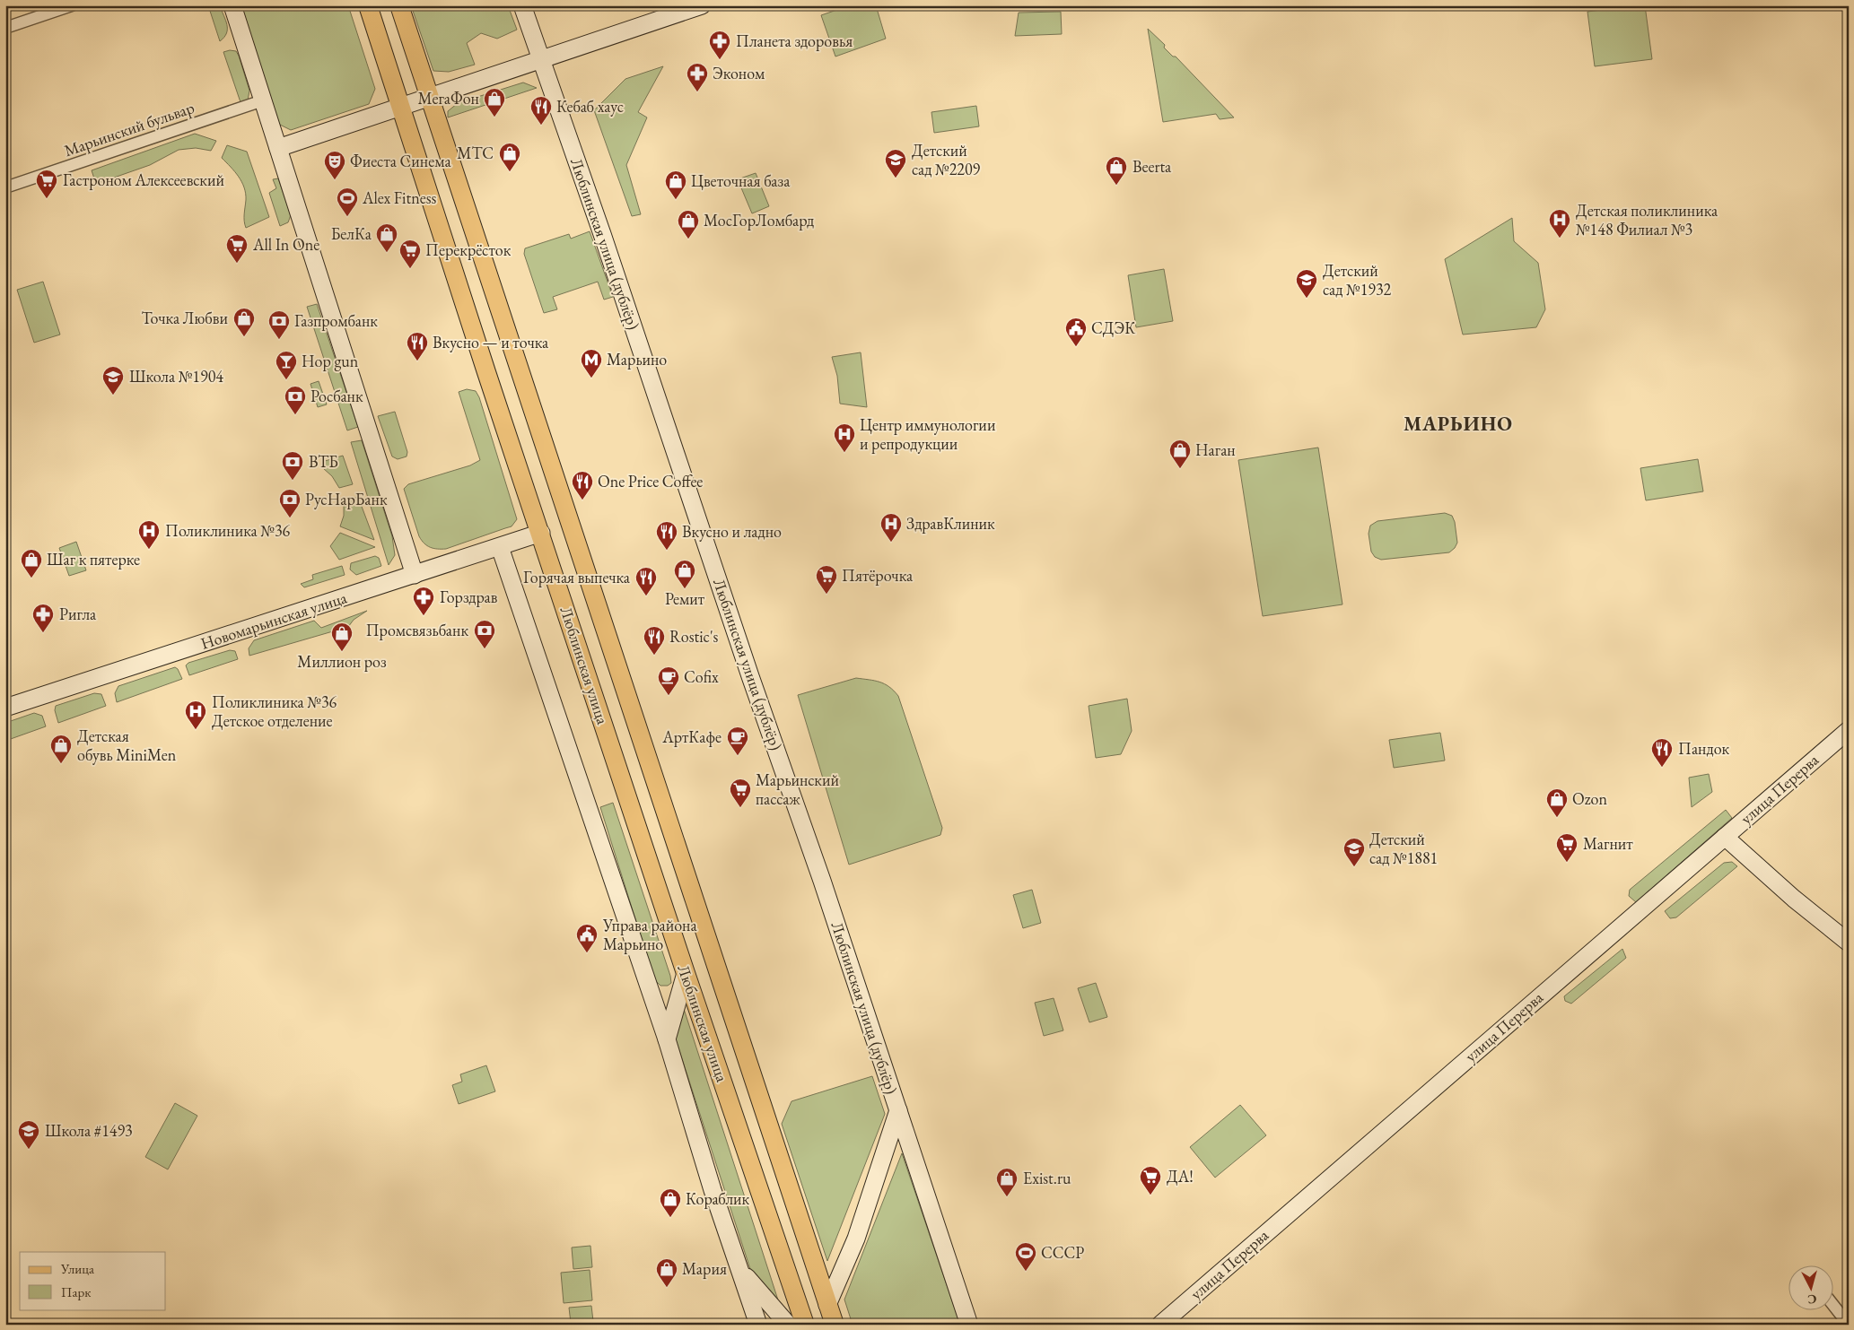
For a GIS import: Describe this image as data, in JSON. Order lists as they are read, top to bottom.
{
  "streets": {
    "main road": ["Люблинская улица"],
    "street": [
      "Марьинский бульвар",
      "Люблинская улица (дублёр)",
      "Новомарьинская улица",
      "улица Перерва"
    ]
  },
  "crossings": [
    ["Новомарьинская улица", "Люблинская улица"]
  ],
  "districts": ["МАРЬИНО"],
  "places": {
    "pharmacy": [
      "Планета здоровья",
      "Эконом",
      "Горздрав",
      "Ригла"
    ],
    "shop": [
      "МегаФон",
      "МТС",
      "Beerta",
      "Цветочная база",
      "МосГорЛомбард",
      "БелКа",
      "Точка Любви",
      "Наган",
      "Шаг к пятерке",
      "Ремит",
      "Миллион роз",
      "Детская обувь MiniMen",
      "Ozon",
      "Exist.ru",
      "Кораблик",
      "Мария"
    ],
    "restaurant": [
      "Кебаб хаус",
      "Вкусно — и точка",
      "One Price Coffee",
      "Вкусно и ладно",
      "Горячая выпечка",
      "Rostic's",
      "Пандок"
    ],
    "school or university": [
      "Детский сад №2209",
      "Детский сад №1932",
      "Школа №1904",
      "Детский сад №1881",
      "Школа #1493"
    ],
    "theatre": ["Фиеста Синема"],
    "supermarket": [
      "Гастроном Алексеевский",
      "All In One",
      "Перекрёсток",
      "Пятёрочка",
      "Марьинский пассаж",
      "Магнит",
      "ДА!"
    ],
    "sports": ["Alex Fitness", "СССР"],
    "hospital": [
      "Детская поликлиника №148 Филиал №3",
      "Центр иммунологии и репродукции",
      "ЗдравКлиник",
      "Поликлиника №36",
      "Поликлиника №36 Детское отделение"
    ],
    "bank": [
      "Газпромбанк",
      "Росбанк",
      "ВТБ",
      "РусНарБанк",
      "Промсвязьбанк"
    ],
    "public building": ["СДЭК", "Управа района Марьино"],
    "metro station": ["Марьино"],
    "bar": ["Hop gun"],
    "cafe": ["Cofix", "АртКафе"]
  },
  "legend": ["Улица", "Парк"],
  "north": "bottom"
}
